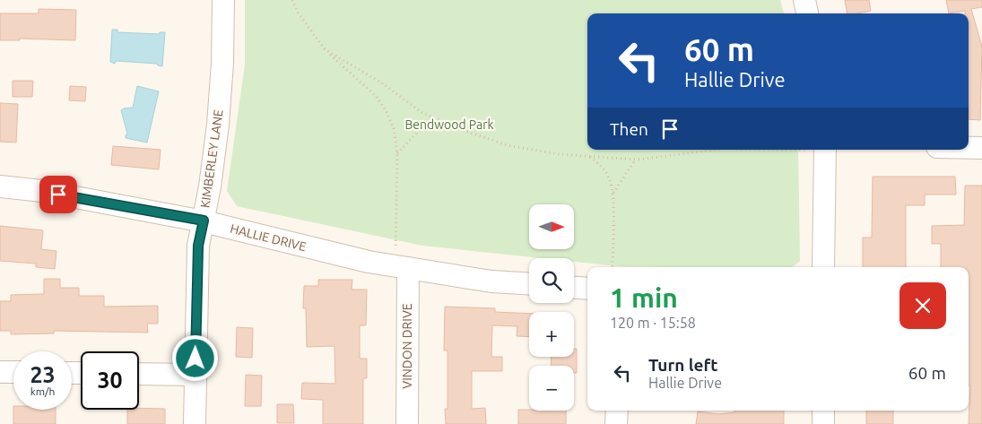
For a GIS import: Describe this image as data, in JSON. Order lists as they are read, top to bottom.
{
  "streets": {
    "street": ["KIMBERLEY LANE", "HALLIE DRIVE", "VINDON DRIVE"]
  },
  "crossings": [
    ["KIMBERLEY LANE", "HALLIE DRIVE"],
    ["HALLIE DRIVE", "VINDON DRIVE"]
  ],
  "parks": ["Bendwood Park"],
  "north": "right",
  "page": {
    "turn": ["60 m", "Hallie Drive"],
    "then": "Then",
    "map_buttons": ["+", "−"],
    "heading": ["1 min", "120 m · 15:58"],
    "list": [
      {
        "name": "Turn left",
        "note": "Hallie Drive",
        "value": "60 m"
      }
    ],
    "speed": "23 km/h",
    "limit": "30"
  }
}
